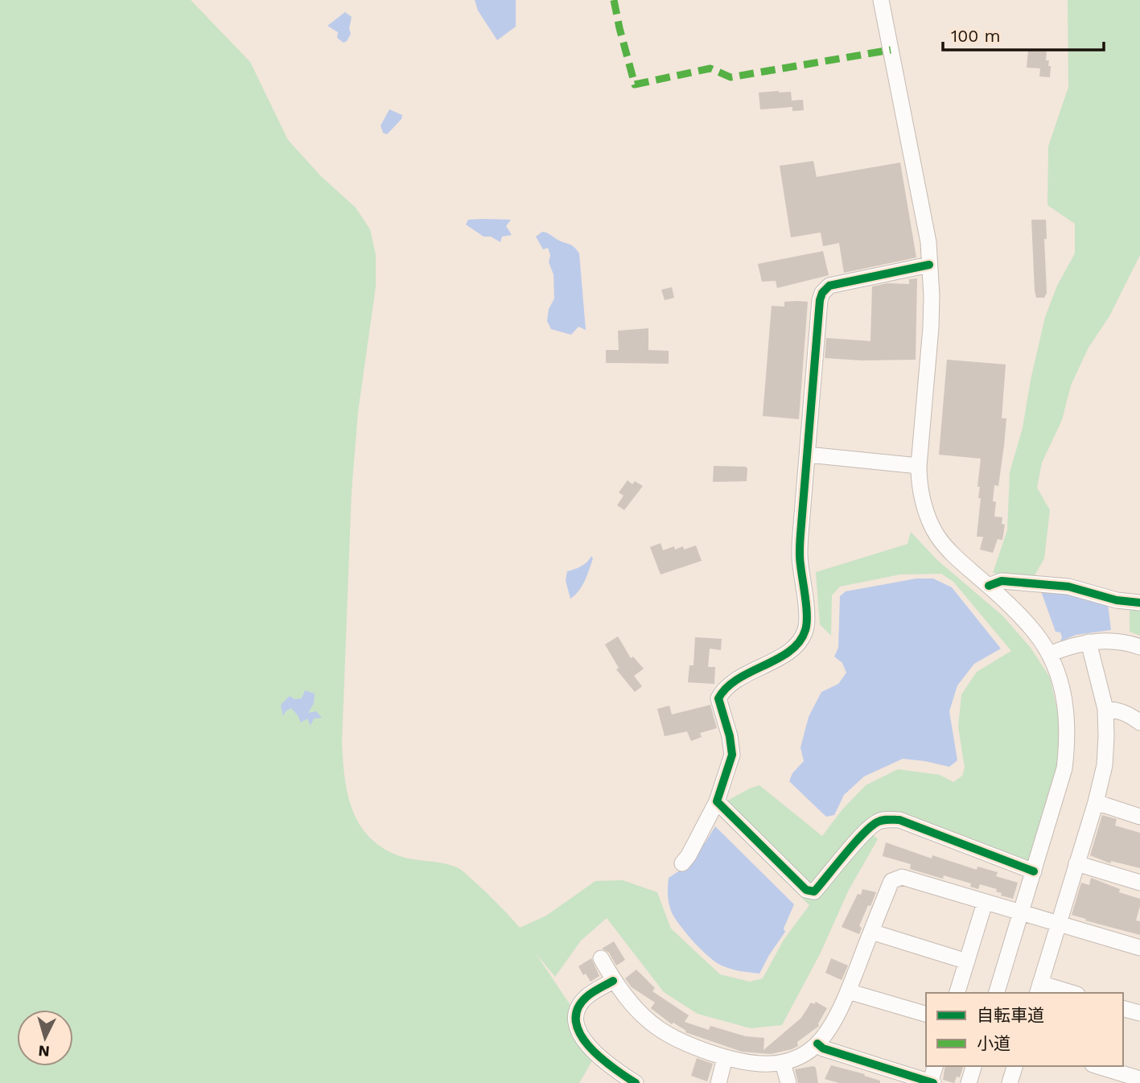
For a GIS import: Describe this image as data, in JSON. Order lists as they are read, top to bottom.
{
  "legend": ["自転車道", "小道"],
  "scale_bar": "100 m",
  "north": "bottom"
}
